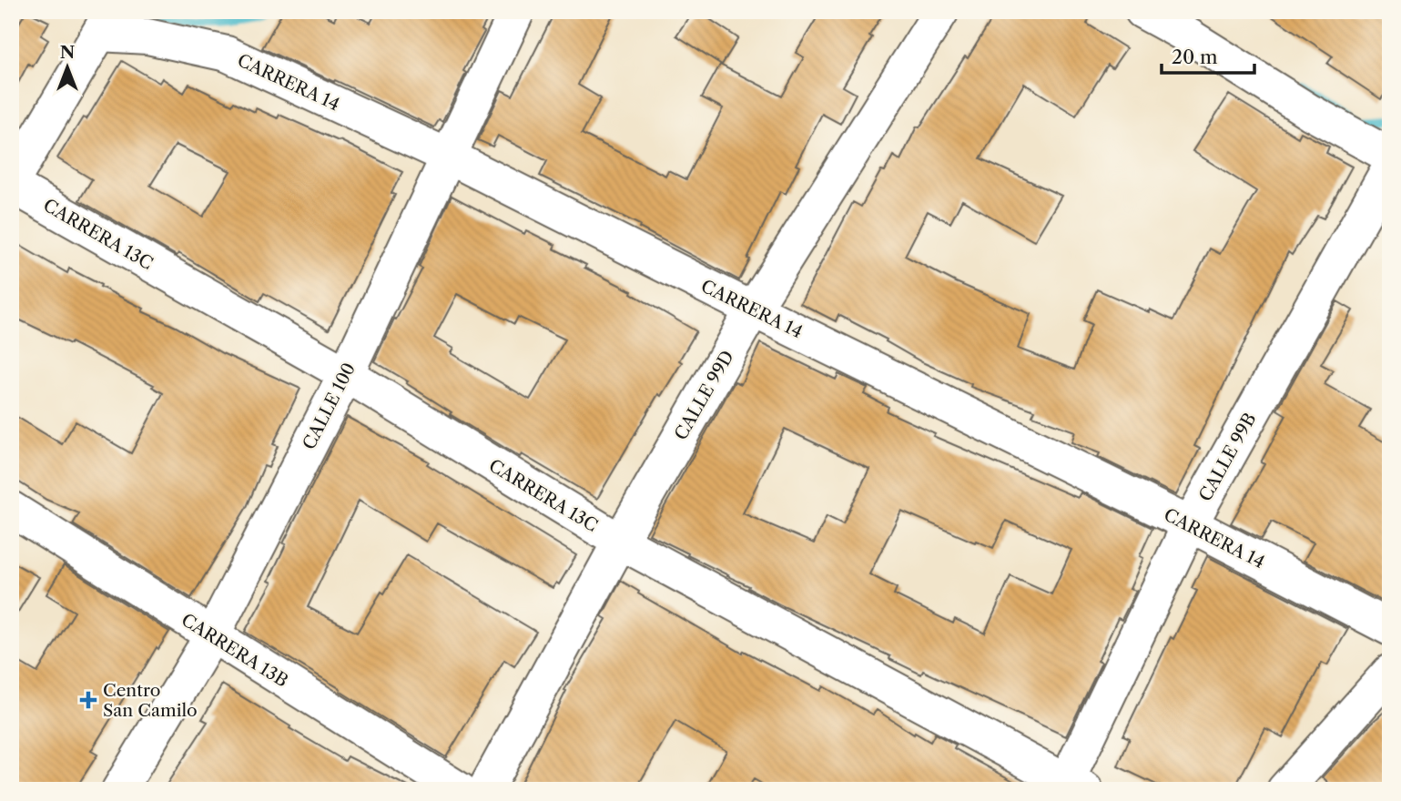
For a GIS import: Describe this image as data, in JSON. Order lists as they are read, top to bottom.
{
  "streets": {
    "street": [
      "CARRERA 14",
      "CARRERA 13C",
      "CALLE 99D",
      "CALLE 100",
      "CALLE 99B",
      "CARRERA 13B"
    ]
  },
  "crossings": [
    ["CARRERA 14", "CALLE 99D"],
    ["CARRERA 14", "CALLE 100"],
    ["CARRERA 14", "CALLE 99B"],
    ["CARRERA 13C", "CALLE 99D"],
    ["CARRERA 13C", "CALLE 100"],
    ["CARRERA 13C", "CALLE 99B"],
    ["CALLE 100", "CARRERA 13B"]
  ],
  "places": {
    "health": ["Centro San Camilo"]
  },
  "scale_bar": "20 m",
  "north": "top"
}
